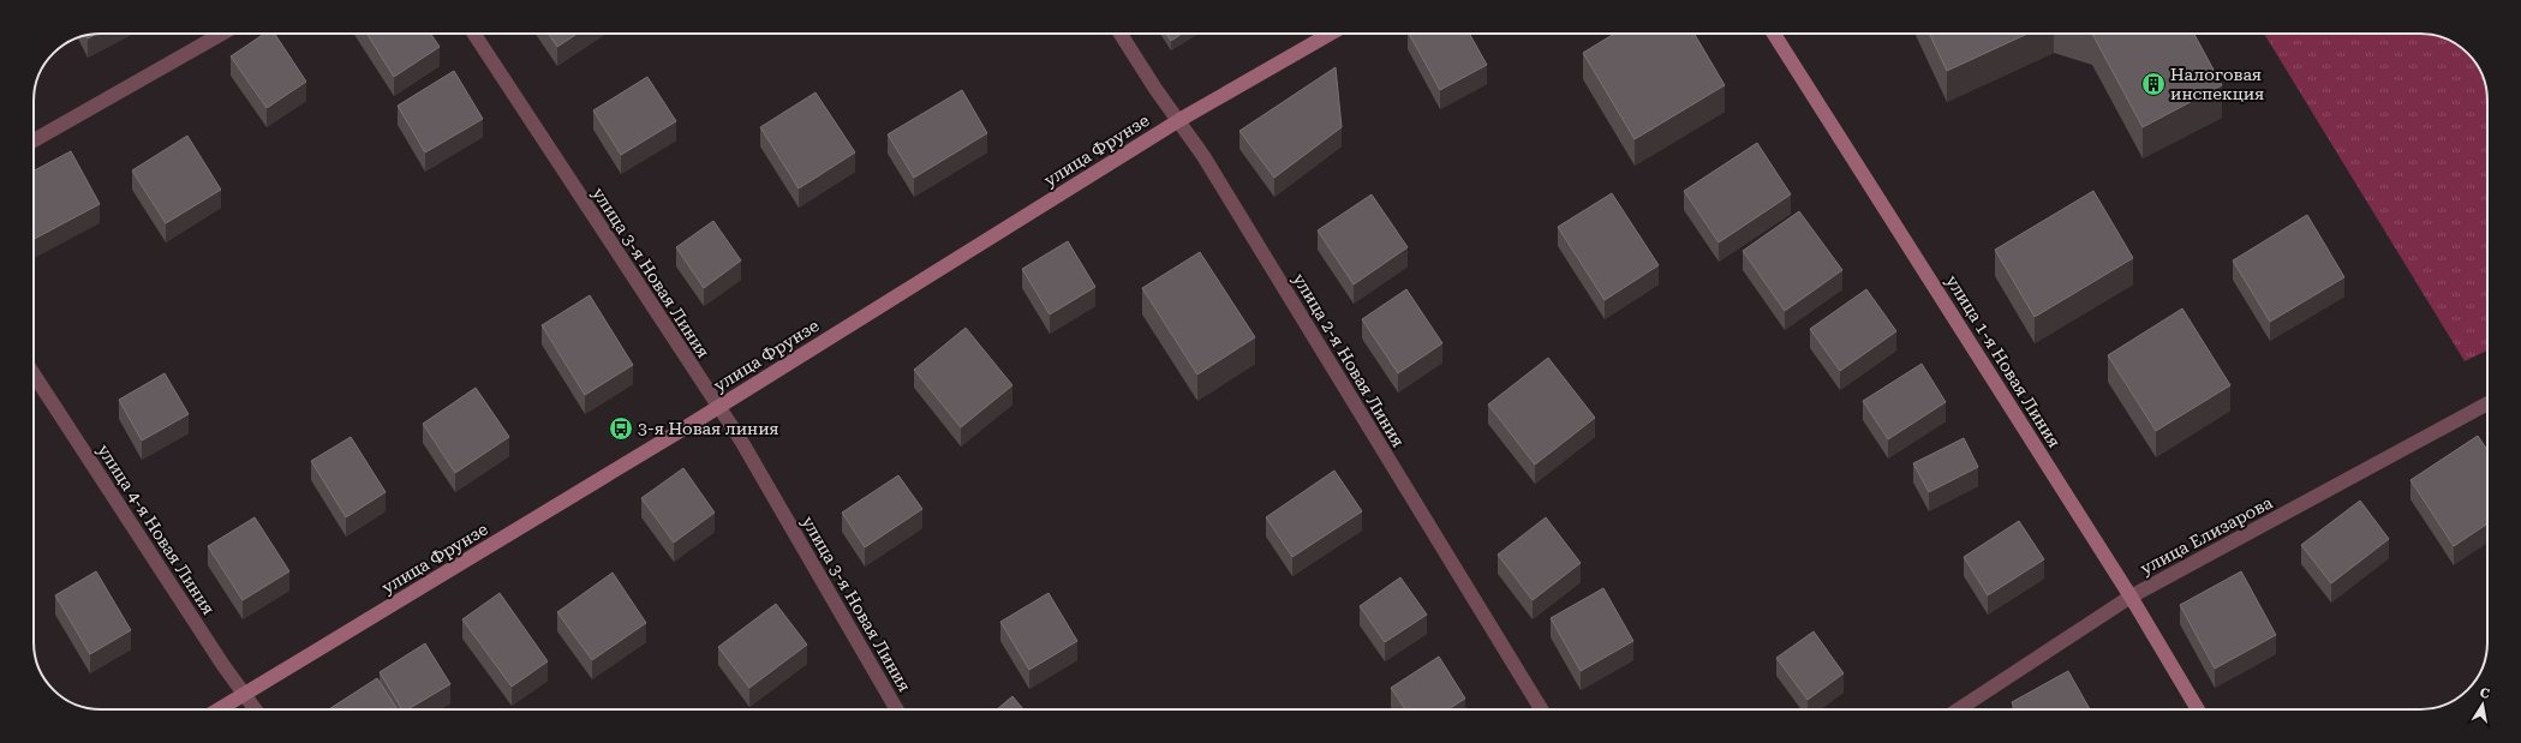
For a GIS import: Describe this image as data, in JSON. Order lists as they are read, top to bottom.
{
  "streets": {
    "main road": ["улица Фрунзе", "улица 1-я Новая Линия"],
    "street": [
      "улица 3-я Новая Линия",
      "улица 2-я Новая Линия",
      "улица 4-я Новая Линия",
      "улица Елизарова"
    ]
  },
  "crossings": [
    ["улица Фрунзе", "улица 3-я Новая Линия"],
    ["улица Фрунзе", "улица 2-я Новая Линия"],
    ["улица Фрунзе", "улица 4-я Новая Линия"],
    ["улица 1-я Новая Линия", "улица Елизарова"]
  ],
  "places": {
    "building": ["Налоговая инспекция"],
    "bus stop": ["3-я Новая линия"]
  },
  "north": "top"
}
